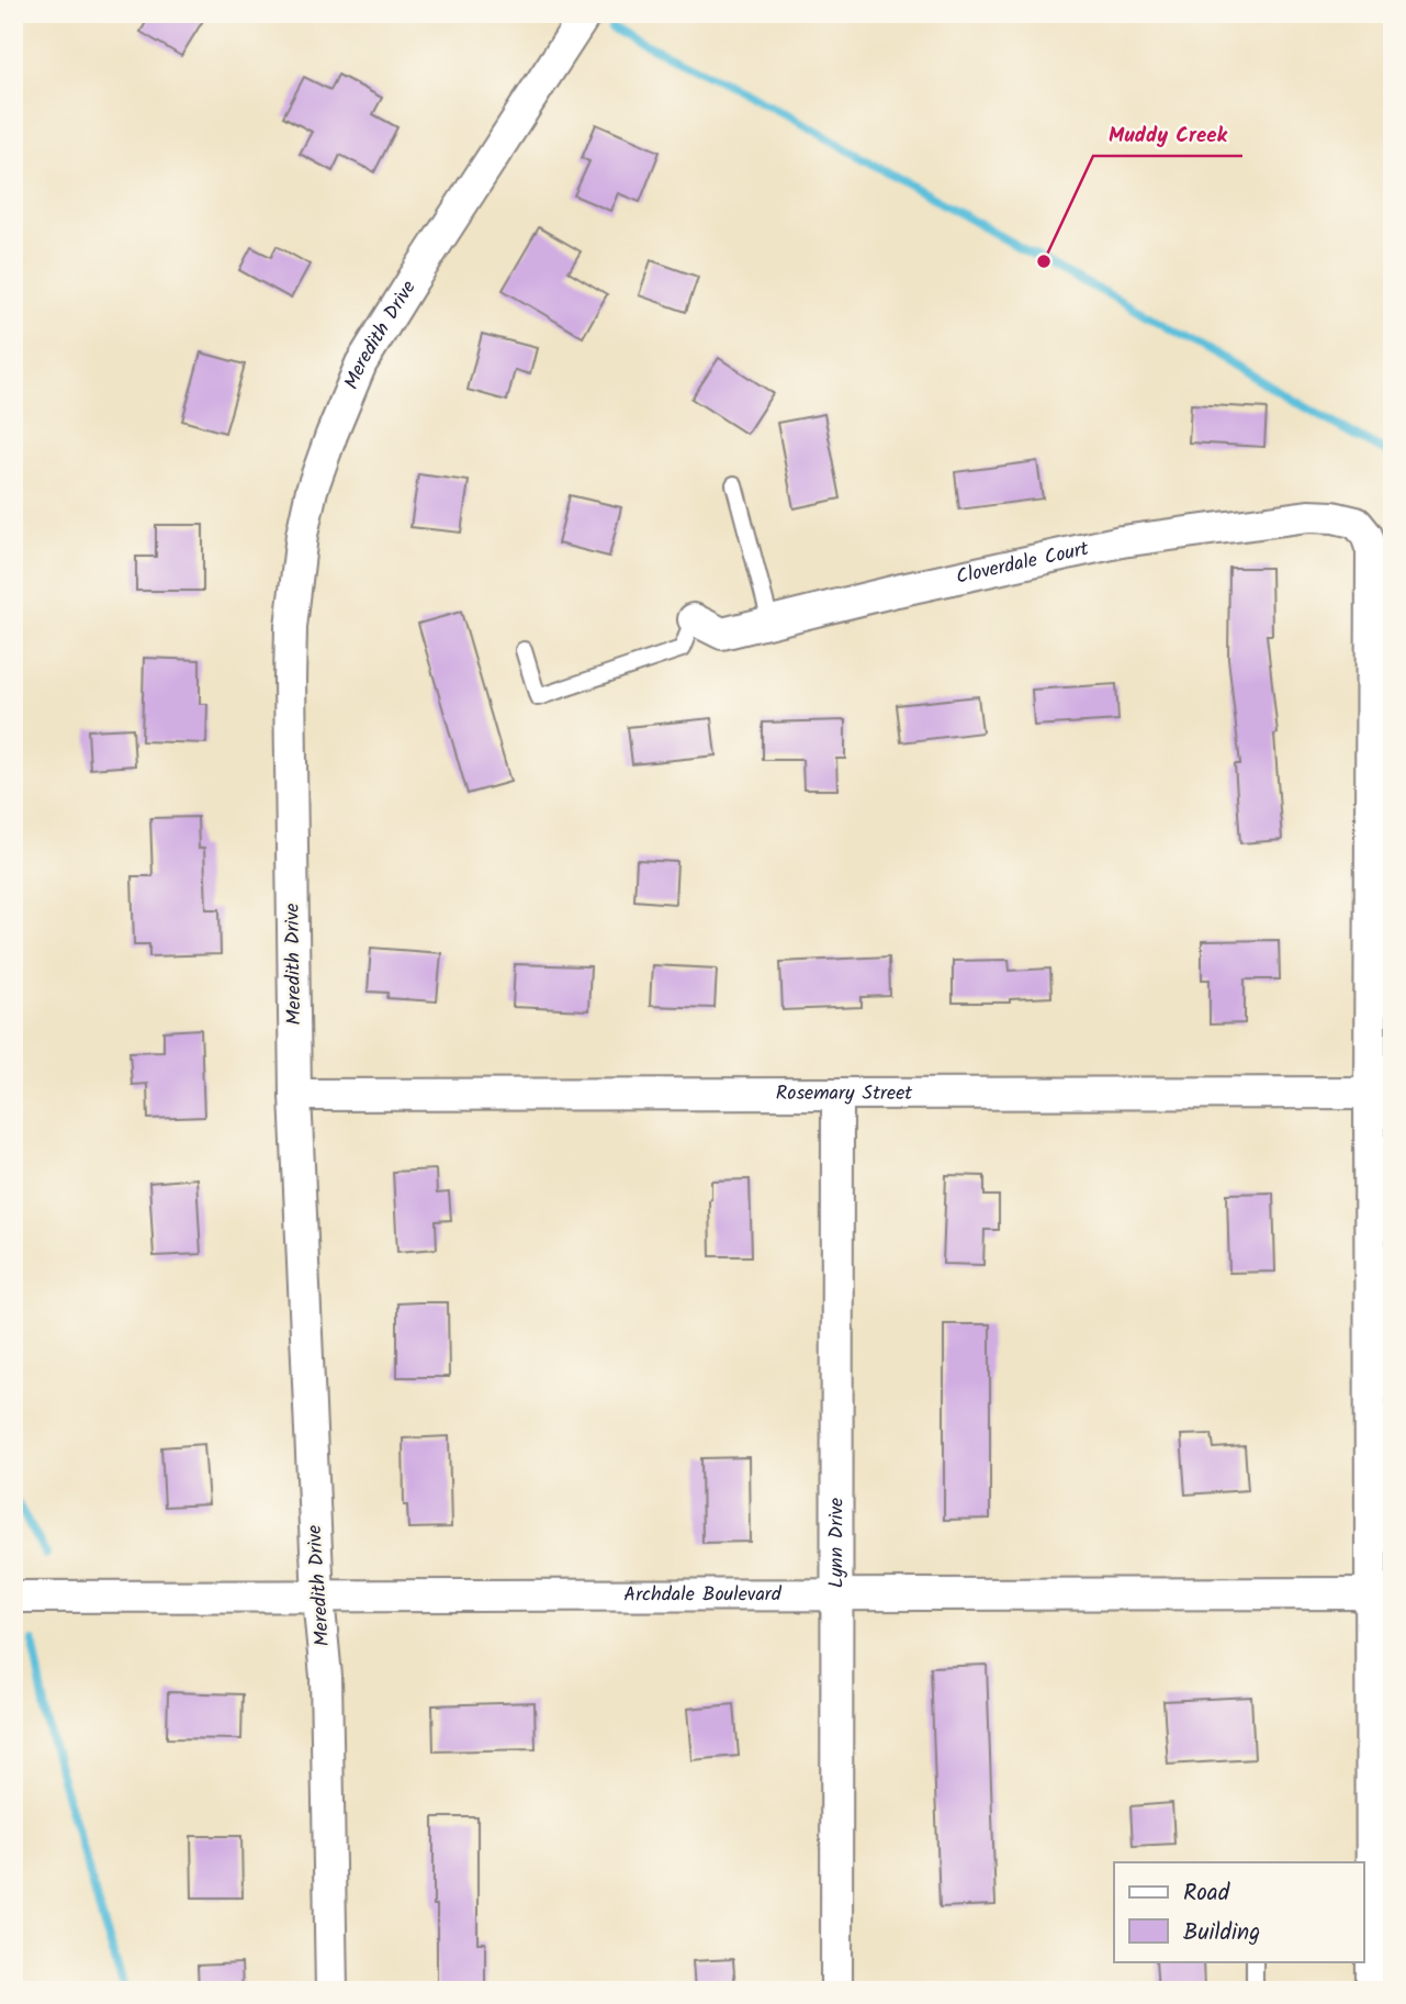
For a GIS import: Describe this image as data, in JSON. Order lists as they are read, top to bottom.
{
  "streets": {
    "street": [
      "Meredith Drive",
      "Cloverdale Court",
      "Rosemary Street",
      "Lynn Drive",
      "Archdale Boulevard"
    ]
  },
  "crossings": [
    ["Meredith Drive", "Rosemary Street"],
    ["Meredith Drive", "Archdale Boulevard"],
    ["Cloverdale Court", "Rosemary Street"],
    ["Rosemary Street", "Lynn Drive"],
    ["Lynn Drive", "Archdale Boulevard"]
  ],
  "places": ["Muddy Creek"],
  "legend": ["Road", "Building"]
}
